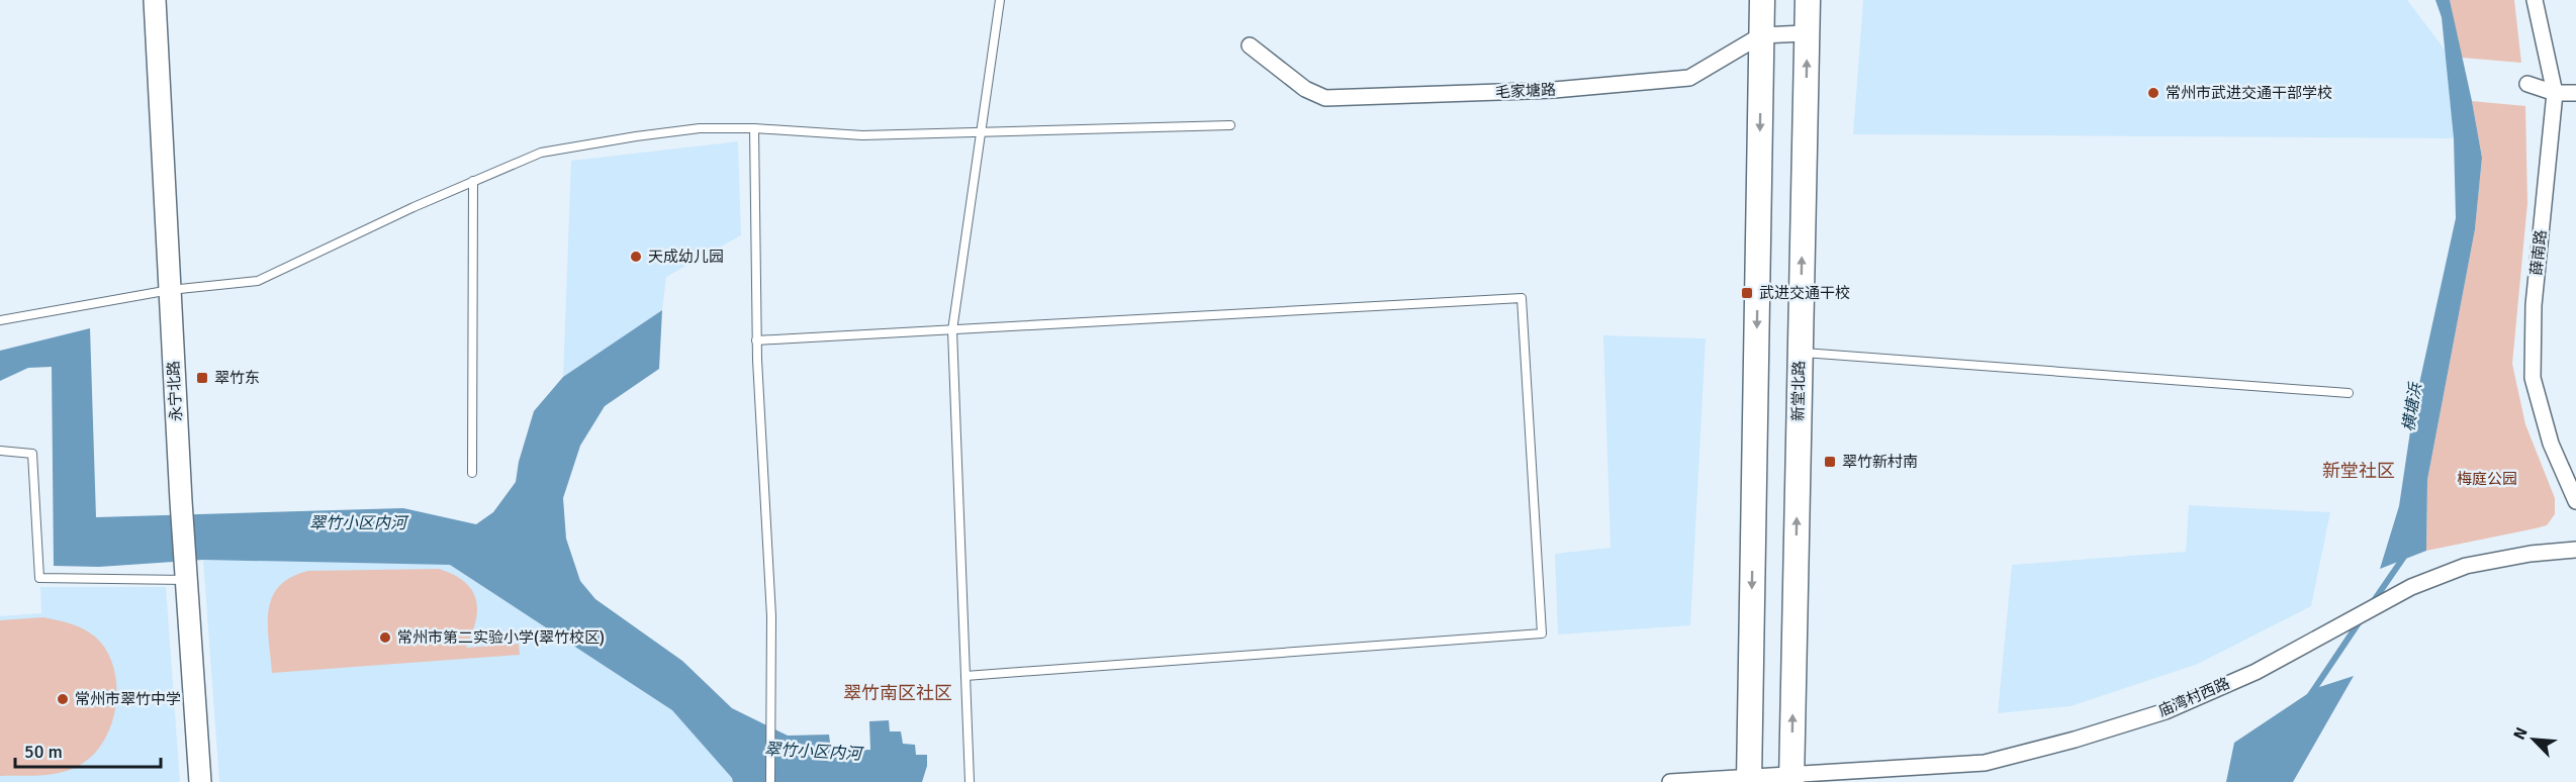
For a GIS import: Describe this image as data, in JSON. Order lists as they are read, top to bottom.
{
  "streets": {
    "main road": ["永宁北路", "新堂北路"],
    "street": ["毛家塘路", "薛南路", "庙湾村西路"]
  },
  "crossings": [
    ["毛家塘路", "新堂北路"],
    ["新堂北路", "庙湾村西路"]
  ],
  "districts": ["新堂社区", "翠竹南区社区"],
  "water": ["横塘浜", "翠竹小区内河"],
  "parks": ["梅庭公园"],
  "places": {
    "other": [
      "常州市武进交通干部学校",
      "天成幼儿园",
      "常州市第二实验小学(翠竹校区)",
      "常州市翠竹中学"
    ],
    "transit": ["武进交通干校", "翠竹东", "翠竹新村南"]
  },
  "scale_bar": "50 m",
  "north": "top left"
}
